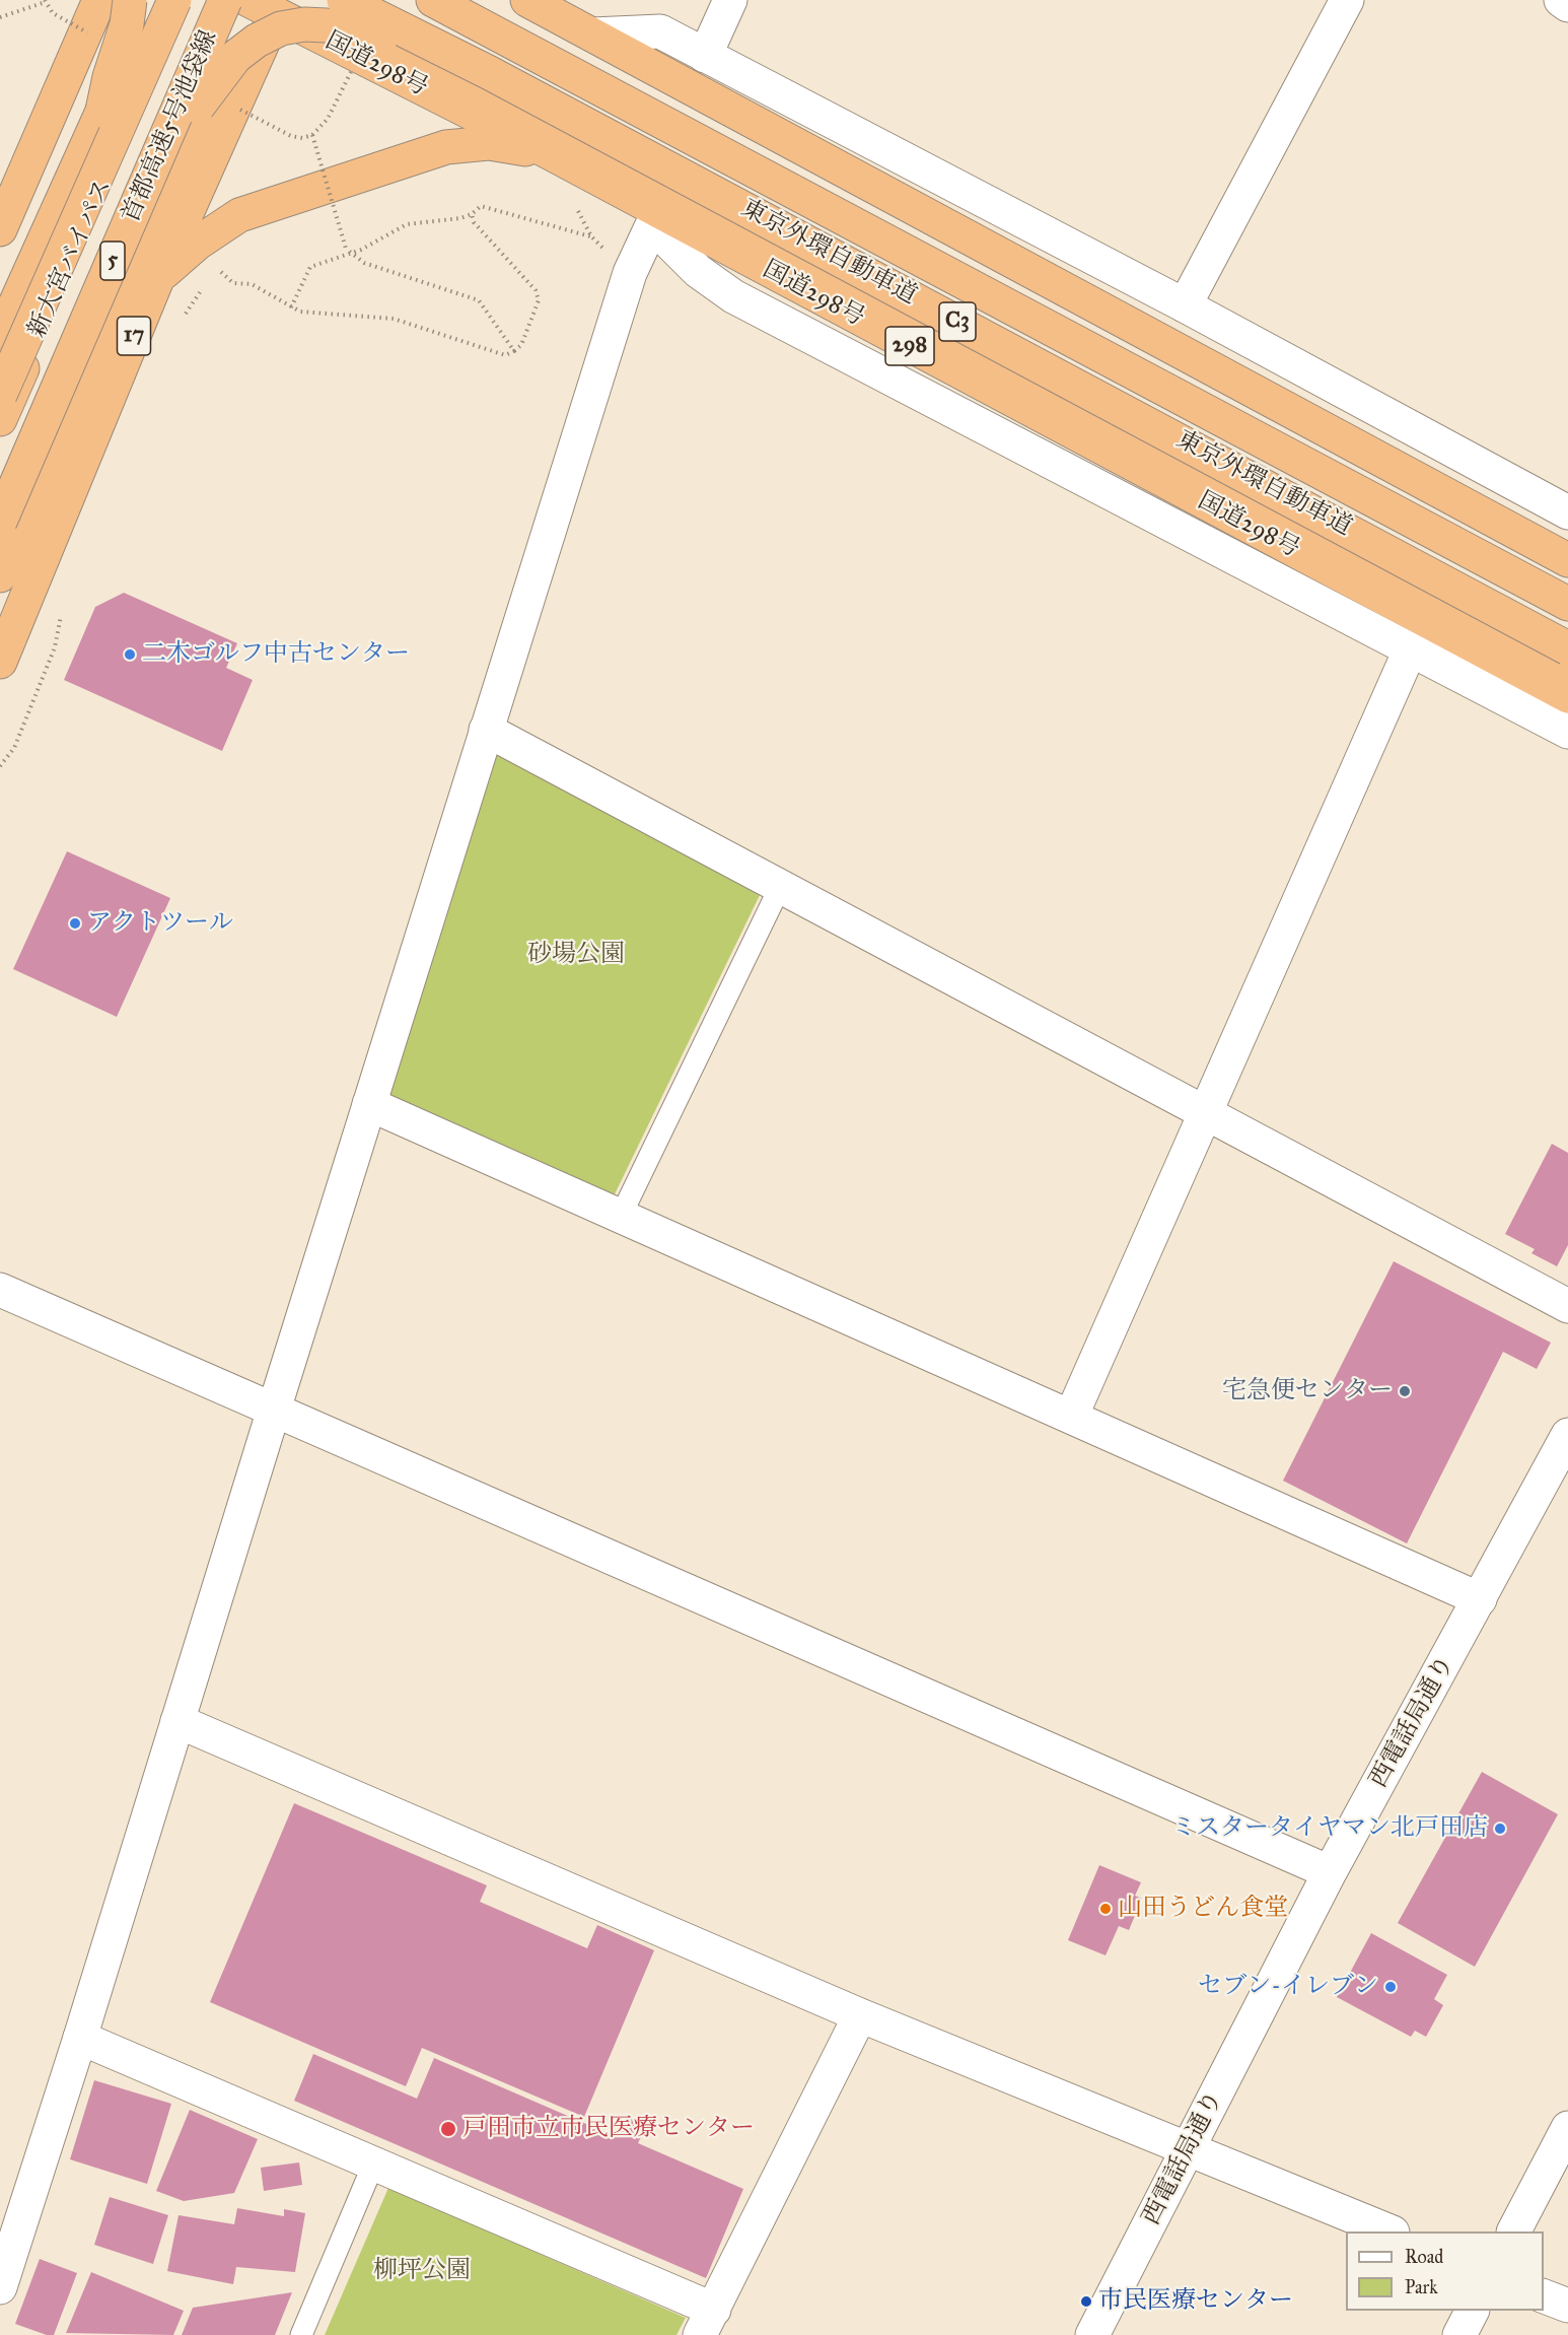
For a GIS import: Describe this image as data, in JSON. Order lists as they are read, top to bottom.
{
  "streets": {
    "highway": [
      "国道298号",
      "首都高速5号池袋線",
      "東京外環自動車道",
      "新大宮バイパス",
      "5",
      "C3",
      "17",
      "298"
    ],
    "street": ["西電話局通り"]
  },
  "crossings": [
    ["国道298号", "17"]
  ],
  "parks": ["砂場公園", "柳坪公園"],
  "places": [
    "二木ゴルフ中古センター",
    "アクトツール",
    "宅急便センター",
    "ミスタータイヤマン北戸田店",
    "山田うどん食堂",
    "セブン-イレブン",
    "戸田市立市民医療センター",
    "市民医療センター"
  ],
  "legend": ["Road", "Park"]
}
